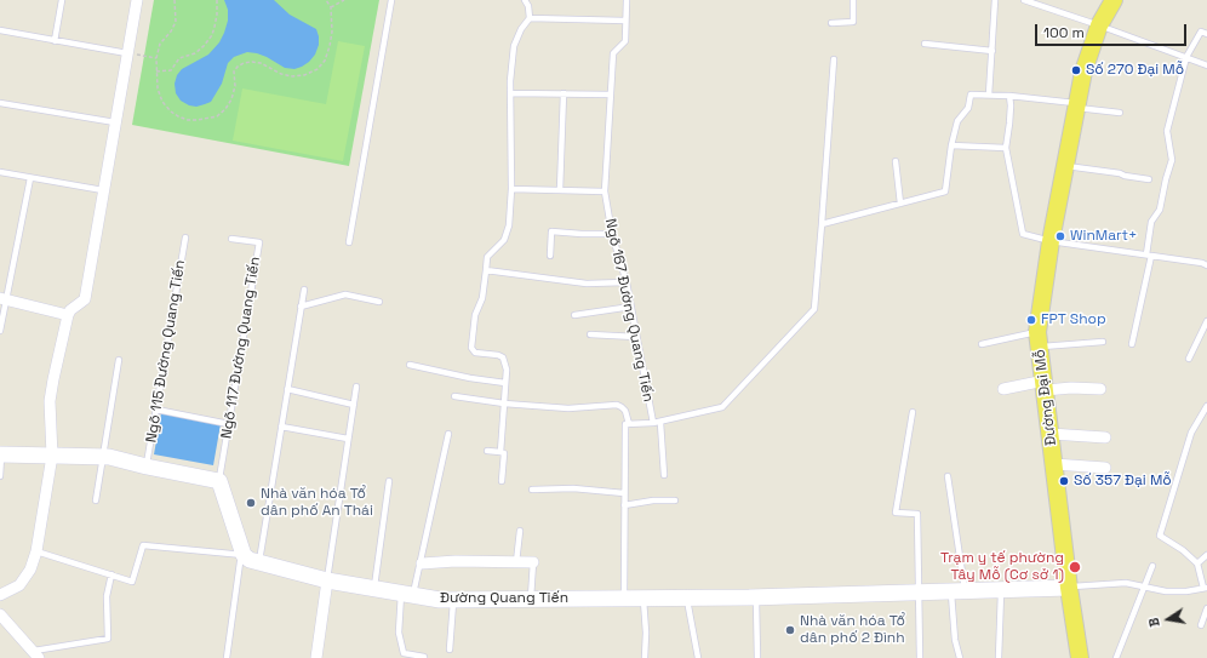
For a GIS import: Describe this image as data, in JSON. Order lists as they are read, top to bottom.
{
  "streets": {
    "main road": ["Đường Đại Mỗ"],
    "street": ["Đường Quang Tiến"],
    "lane": ["Ngõ 167 Đường Quang Tiến", "Ngõ 117 Đường Quang Tiến", "Ngõ 115 Đường Quang Tiến"]
  },
  "crossings": [
    ["Đường Đại Mỗ", "Đường Quang Tiến"]
  ],
  "places": [
    "Số 270 Đại Mỗ",
    "WinMart+",
    "FPT Shop",
    "Số 357 Đại Mỗ",
    "Nhà văn hóa Tổ dân phố An Thái",
    "Trạm y tế phường Tây Mỗ (Cơ sở 1)",
    "Nhà văn hóa Tổ dân phố 2 Đình"
  ],
  "scale_bar": "100 m",
  "north": "left"
}
